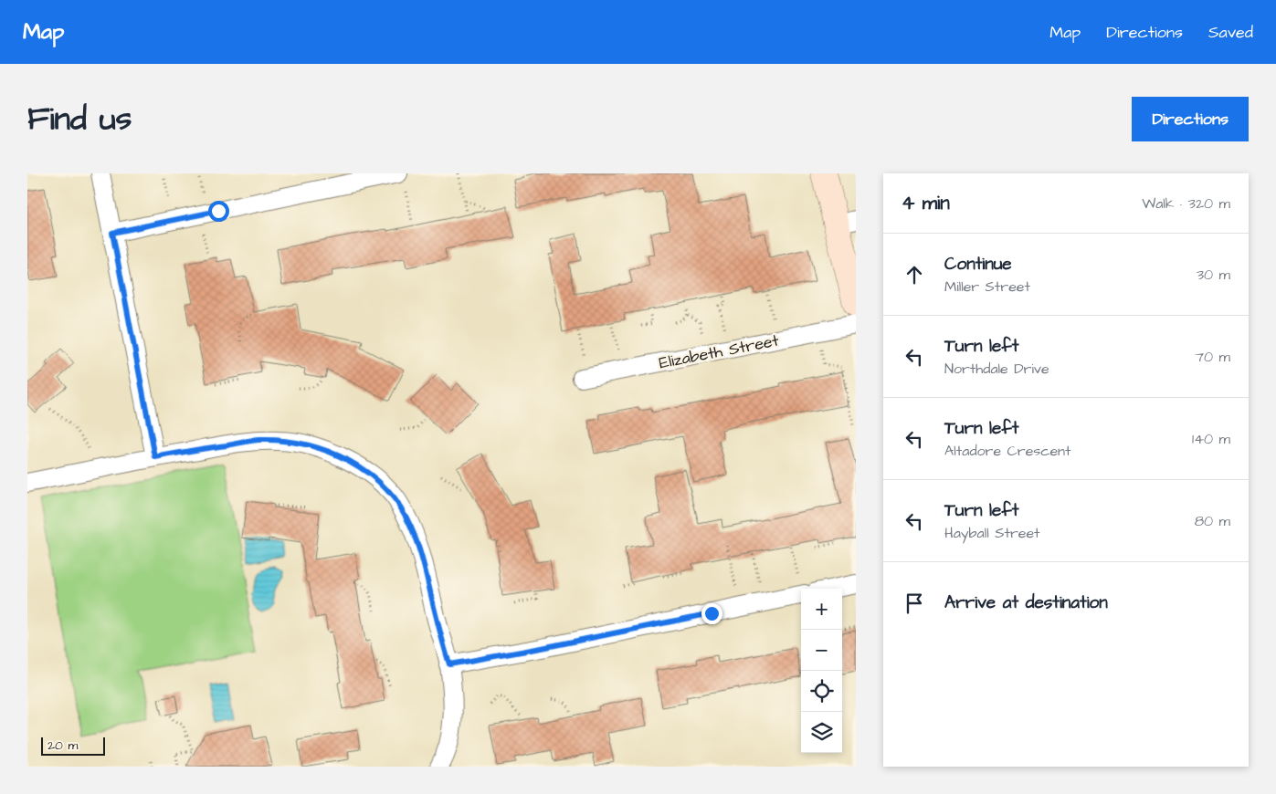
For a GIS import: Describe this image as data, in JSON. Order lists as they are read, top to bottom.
{
  "streets": {
    "street": ["Elizabeth Street"]
  },
  "scale_bar": "20 m",
  "page": {
    "header": "Map",
    "nav": ["Map", "Directions", "Saved"],
    "title": "Find us",
    "buttons": "Directions",
    "heading": ["4 min", "Walk · 320 m"],
    "list": [
      ["Continue", "Miller Street", "30 m"],
      ["Turn left", "Northdale Drive", "70 m"],
      ["Turn left", "Altadore Crescent", "140 m"],
      ["Turn left", "Hayball Street", "80 m"],
      "Arrive at destination"
    ],
    "map_buttons": ["+", "−"],
    "scale": "20 m"
  }
}
